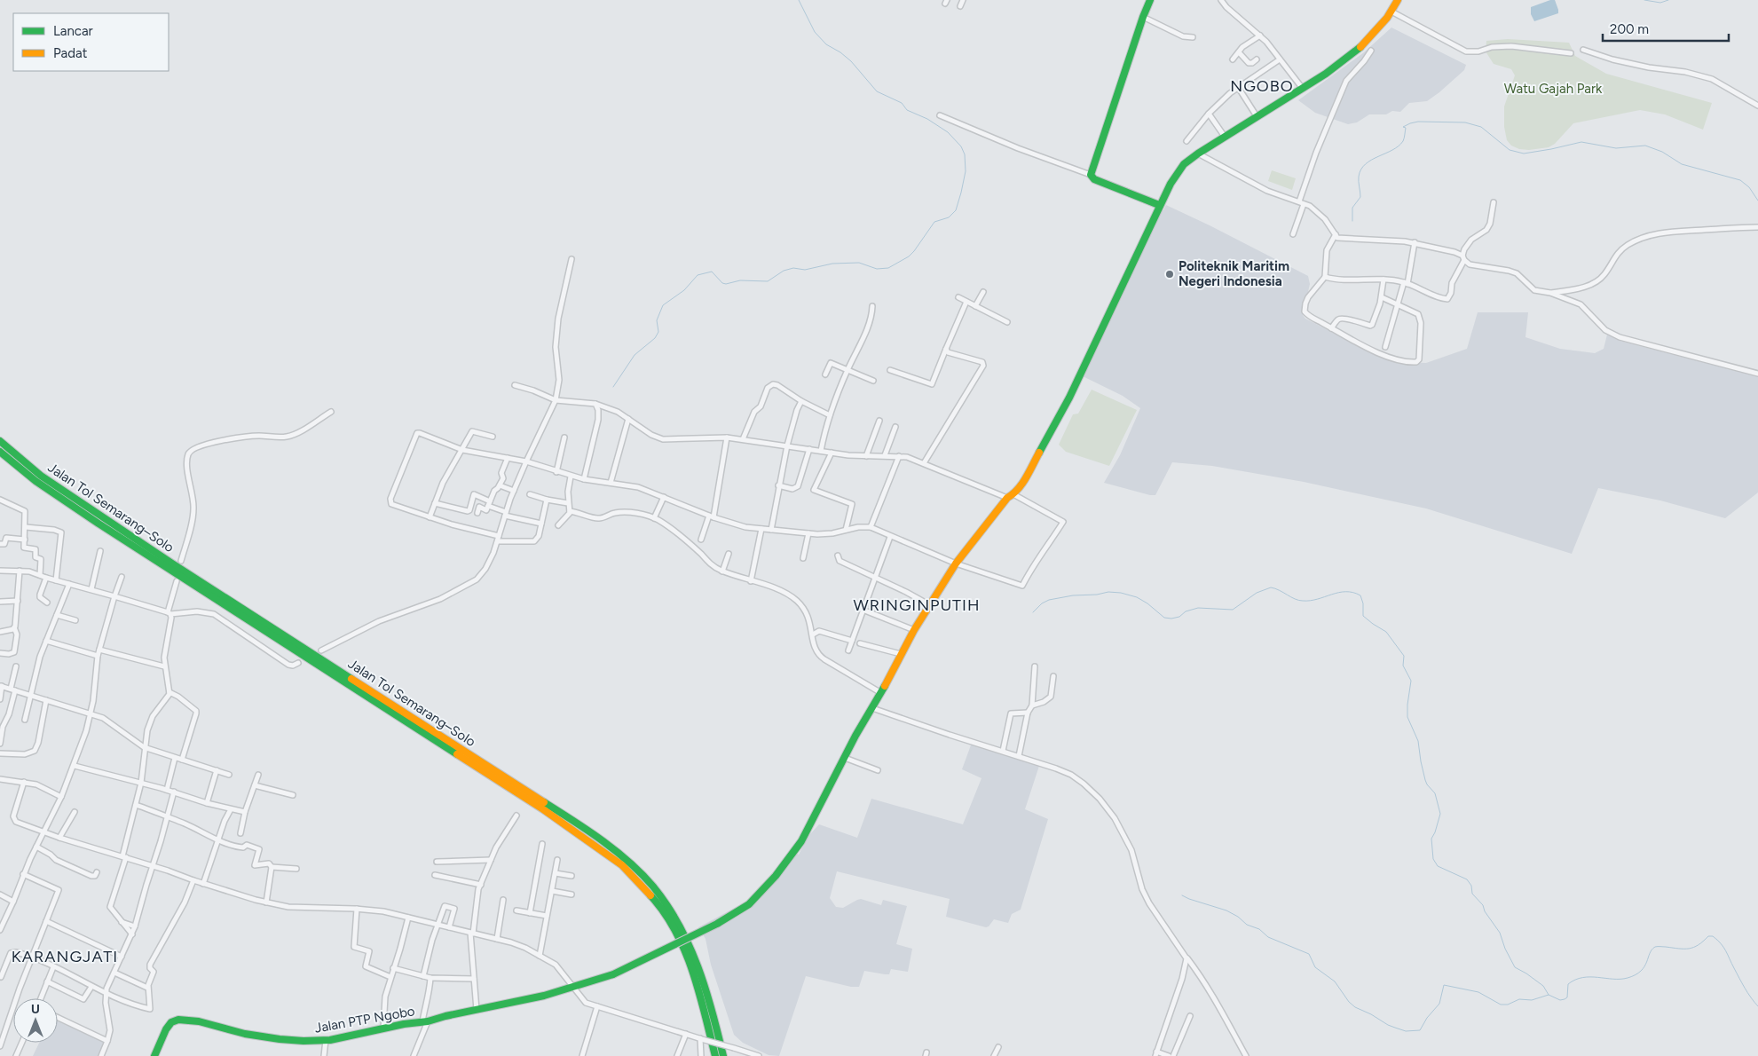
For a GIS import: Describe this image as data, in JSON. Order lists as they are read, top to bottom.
{
  "streets": {
    "main road": ["Jalan Tol Semarang–Solo", "Jalan PTP Ngobo"]
  },
  "districts": ["NGOBO", "WRINGINPUTIH", "KARANGJATI"],
  "parks": ["Watu Gajah Park"],
  "places": ["Politeknik Maritim Negeri Indonesia"],
  "legend": ["Lancar", "Padat"],
  "scale_bar": "200 m",
  "north": "top"
}
